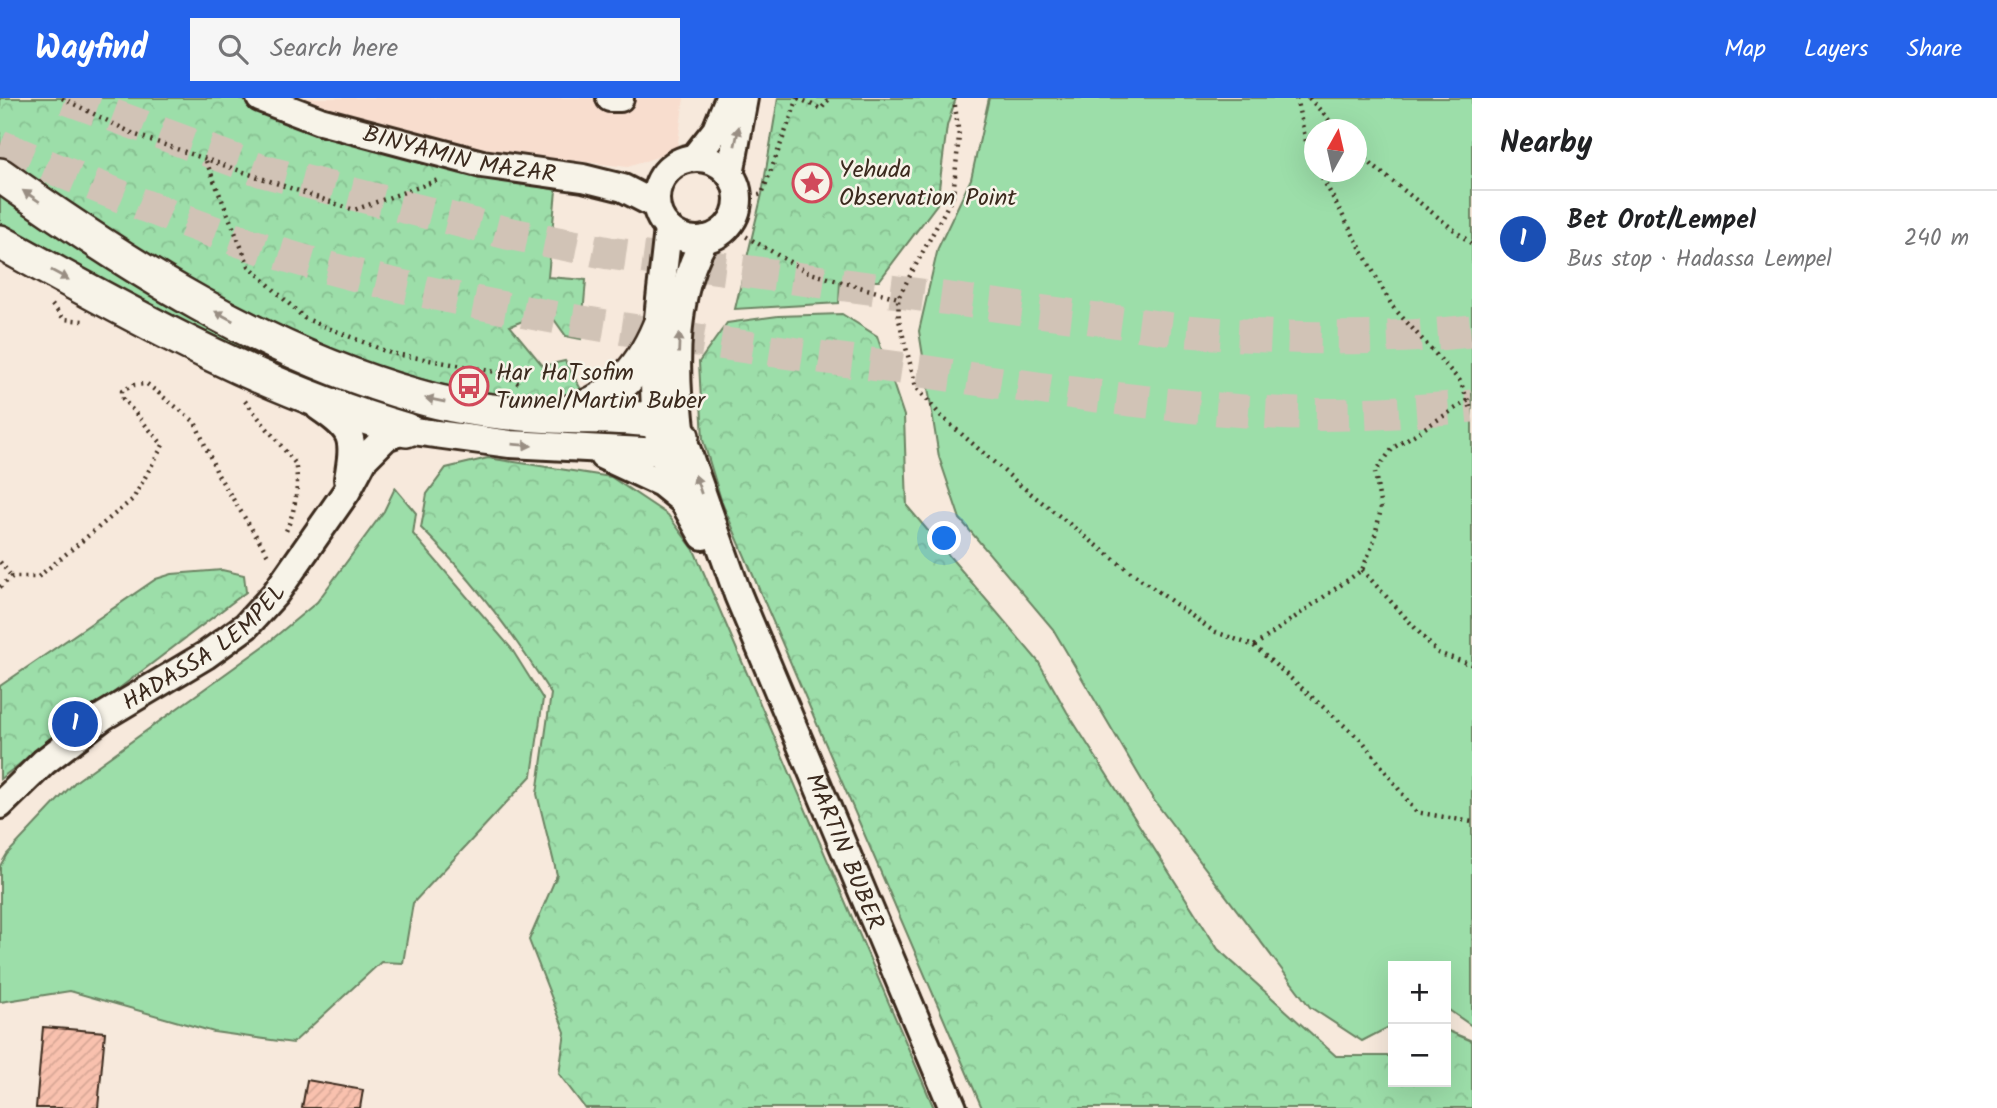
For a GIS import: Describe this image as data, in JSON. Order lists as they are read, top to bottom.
{
  "streets": {
    "street": ["BINYAMIN MAZAR", "HADASSA LEMPEL", "MARTIN BUBER"]
  },
  "crossings": [
    ["BINYAMIN MAZAR", "MARTIN BUBER"]
  ],
  "places": {
    "place": ["Yehuda Observation Point"],
    "bus stop": ["Har HaTsofim Tunnel/Martin Buber"]
  },
  "north": "top",
  "page": {
    "header": "Wayfind",
    "search": "Search here",
    "nav": ["Map", "Layers", "Share"],
    "heading": "Nearby",
    "list": [
      {
        "mark": "1",
        "name": "Bet Orot/Lempel",
        "note": "Bus stop · Hadassa Lempel",
        "value": "240 m"
      }
    ],
    "pins": "1",
    "map_buttons": ["+", "−"]
  }
}
